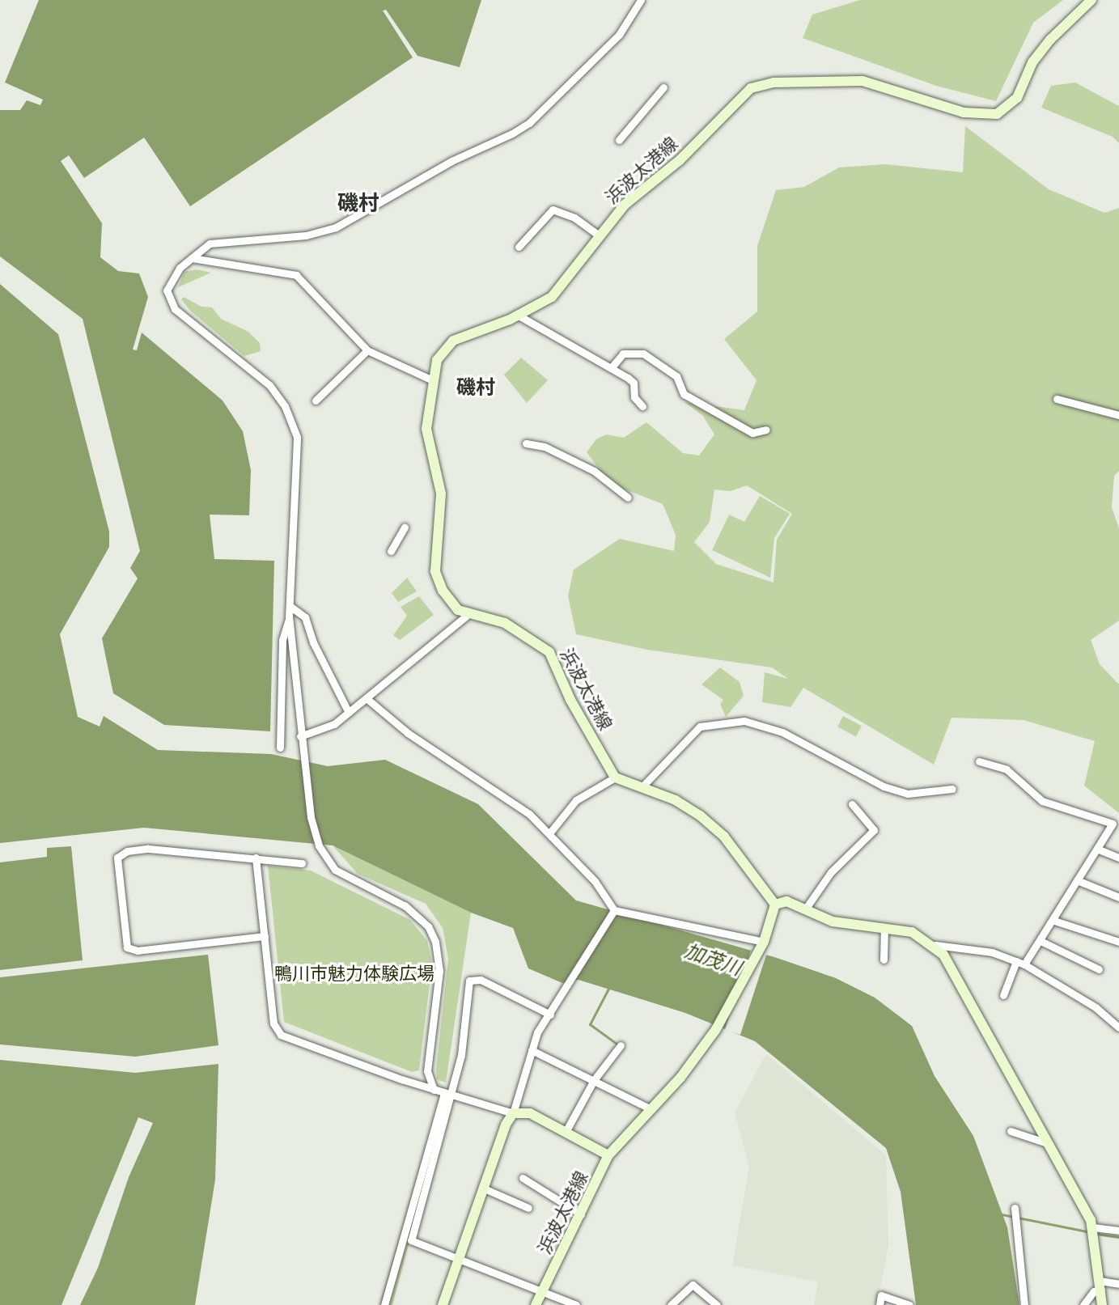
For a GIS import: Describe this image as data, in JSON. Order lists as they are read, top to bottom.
{
  "streets": {
    "main road": ["浜波太港線"]
  },
  "districts": ["磯村", "磯村"],
  "water": ["加茂川"],
  "parks": ["鴨川市魅力体験広場"]
}
